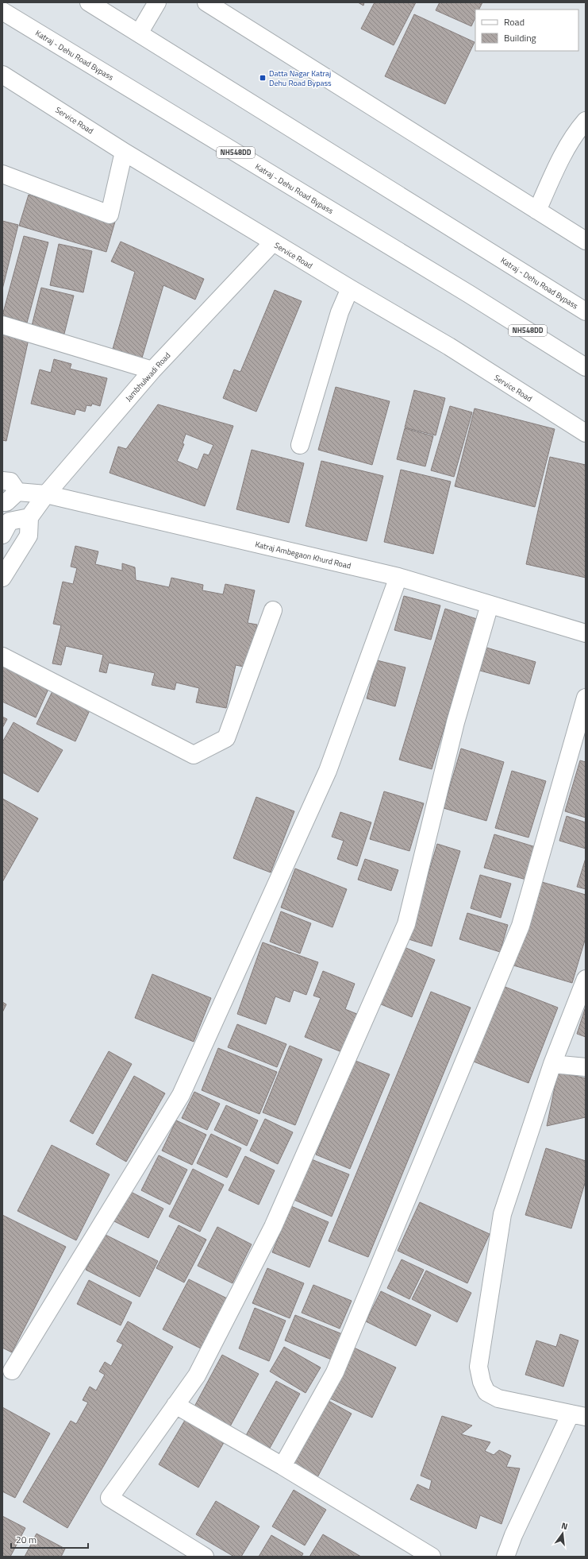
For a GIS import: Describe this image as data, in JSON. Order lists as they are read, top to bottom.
{
  "streets": {
    "main road": [
      "Katraj - Dehu Road Bypass",
      "Service Road",
      "NH548DD",
      "Jambhulwadi Road",
      "Katraj Ambegaon Khurd Road"
    ]
  },
  "crossings": [
    ["Service Road", "Jambhulwadi Road"],
    ["Jambhulwadi Road", "Katraj Ambegaon Khurd Road"]
  ],
  "places": {
    "transit": ["Datta Nagar Katraj Dehu Road Bypass"]
  },
  "legend": ["Road", "Building"],
  "scale_bar": "20 m",
  "north": "top"
}
